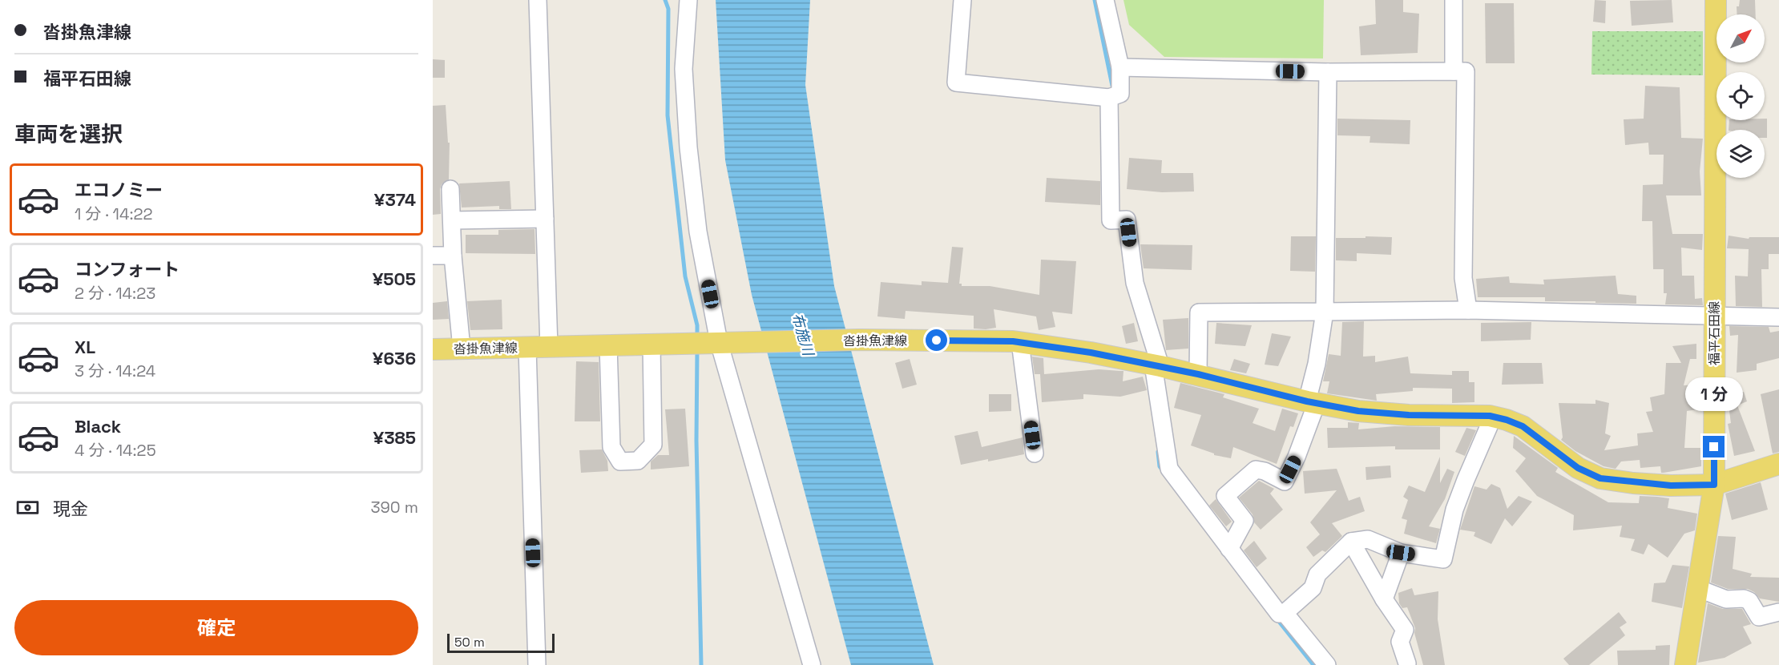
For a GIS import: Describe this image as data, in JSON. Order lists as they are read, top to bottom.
{
  "streets": {
    "main road": ["福平石田線", "沓掛魚津線"]
  },
  "crossings": [
    ["福平石田線", "沓掛魚津線"]
  ],
  "water": ["布施川"],
  "scale_bar": "50 m",
  "north": "top right",
  "page": {
    "banner": ["沓掛魚津線", "福平石田線"],
    "heading": "車両を選択",
    "list": [
      {
        "name": "エコノミー",
        "note": "1 分 · 14:22",
        "value": "¥374"
      },
      {
        "name": "コンフォート",
        "note": "2 分 · 14:23",
        "value": "¥505"
      },
      {
        "name": "XL",
        "note": "3 分 · 14:24",
        "value": "¥636"
      },
      {
        "name": "Black",
        "note": "4 分 · 14:25",
        "value": "¥385"
      }
    ],
    "bubble": "1 分",
    "pay": ["現金", "390 m"],
    "buttons": "確定",
    "scale": "50 m"
  }
}
